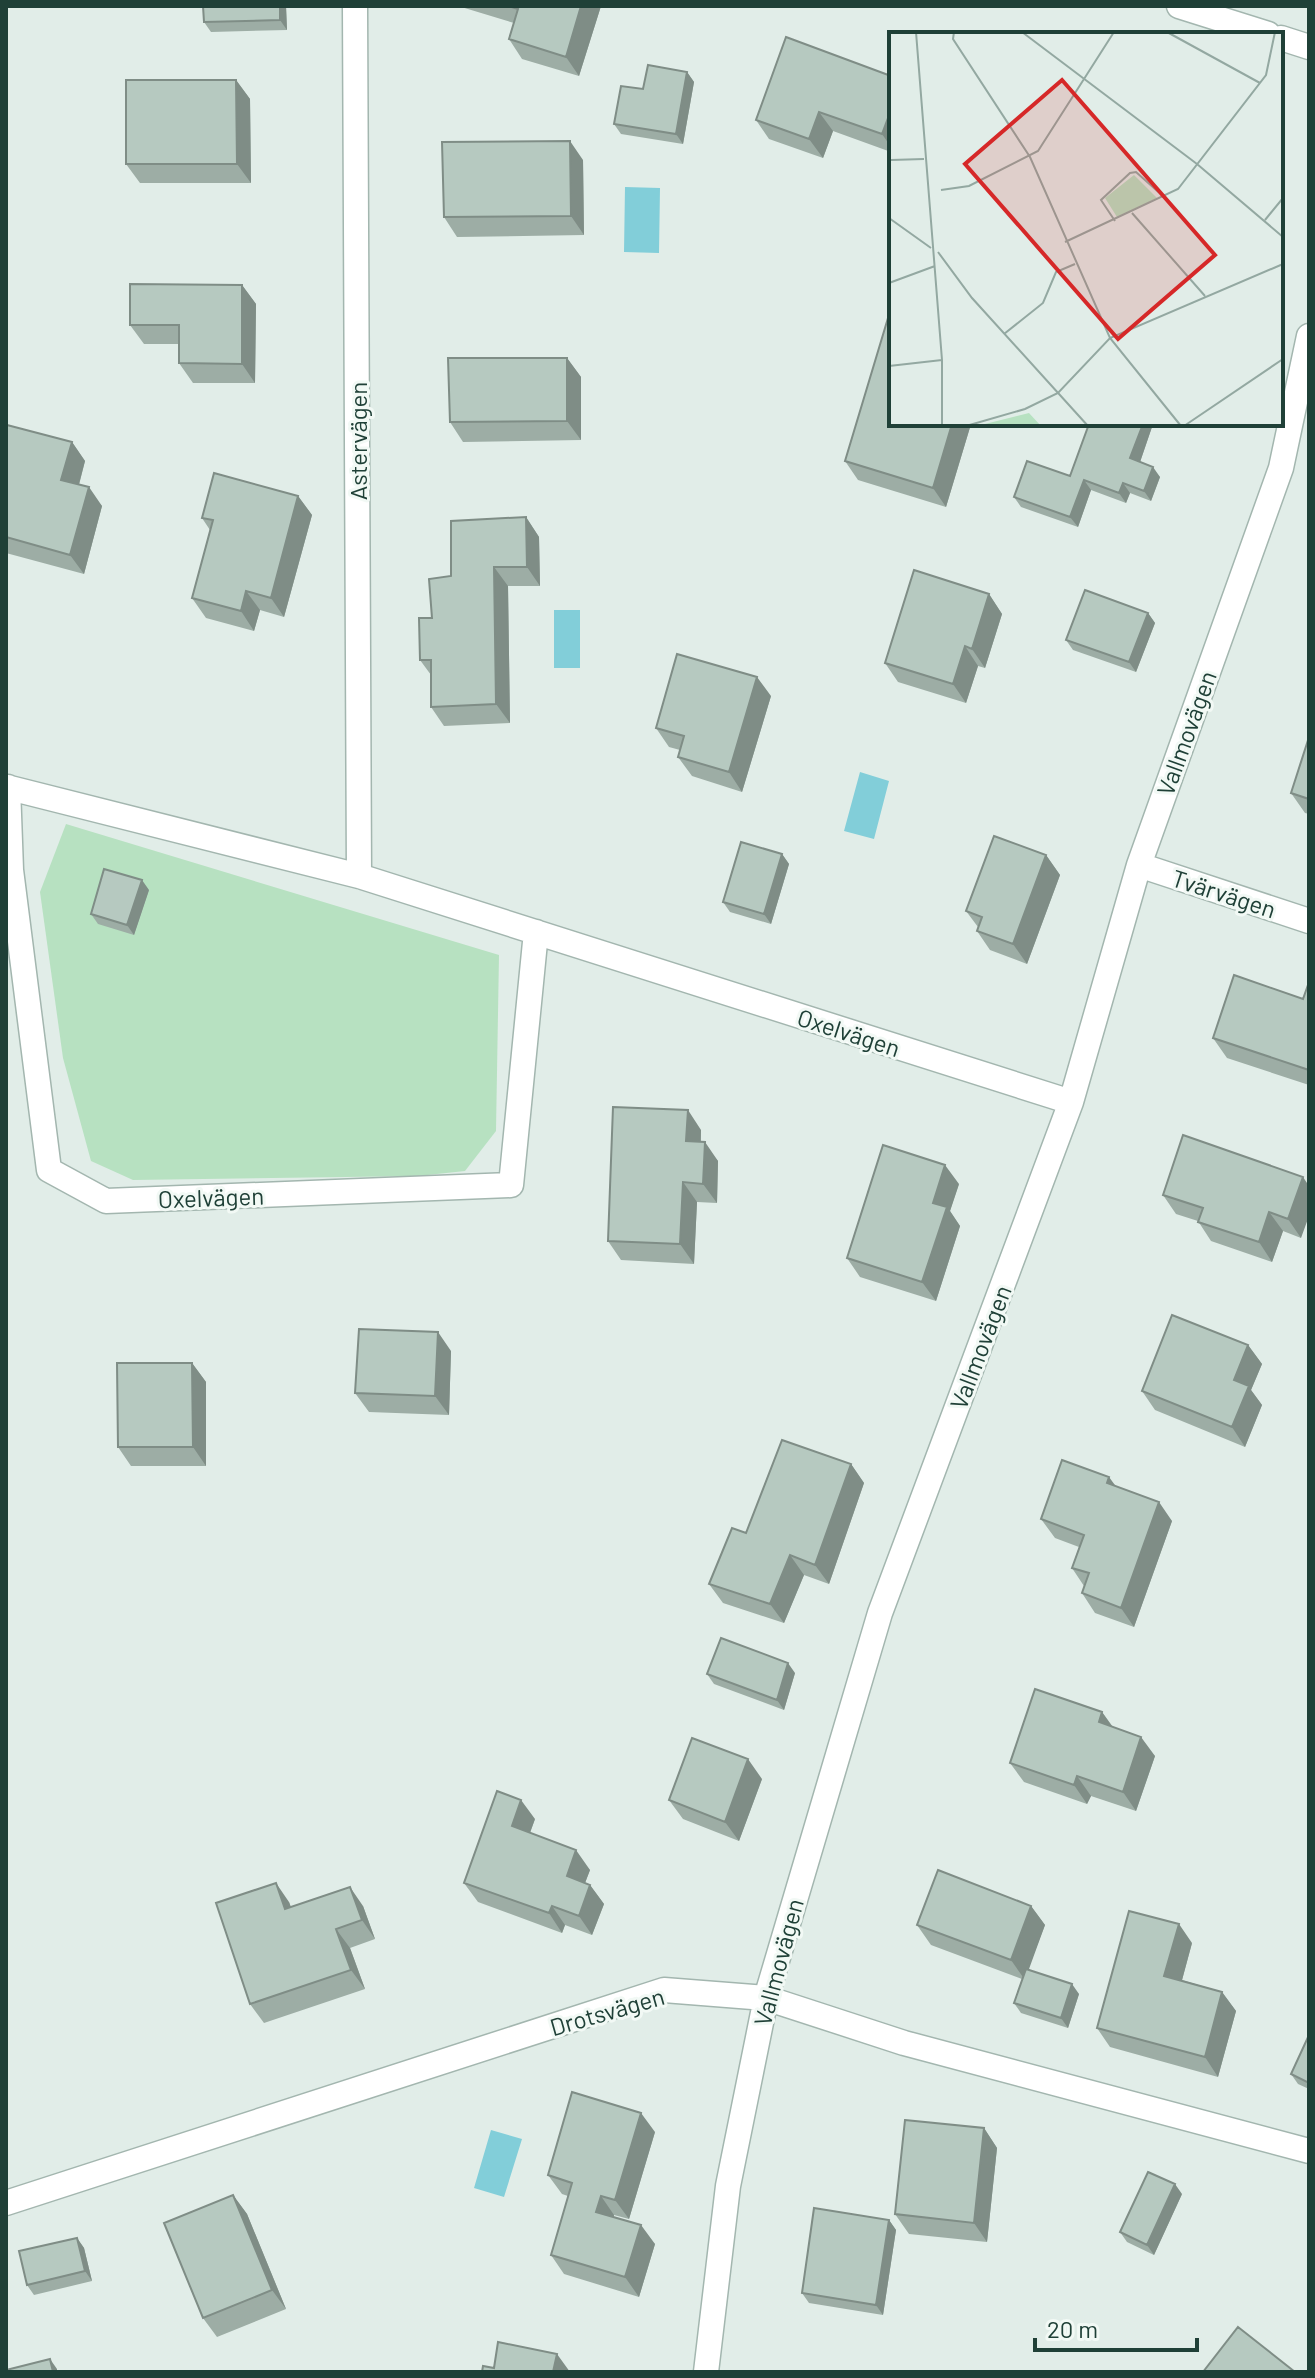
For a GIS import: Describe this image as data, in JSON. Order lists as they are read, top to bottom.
{
  "streets": {
    "street": [
      "Astervägen",
      "Vallmovägen",
      "Tvärvägen",
      "Oxelvägen",
      "Drotsvägen"
    ]
  },
  "crossings": [
    ["Astervägen", "Oxelvägen"],
    ["Vallmovägen", "Tvärvägen"],
    ["Vallmovägen", "Oxelvägen"],
    ["Vallmovägen", "Drotsvägen"]
  ],
  "scale_bar": "20 m"
}
